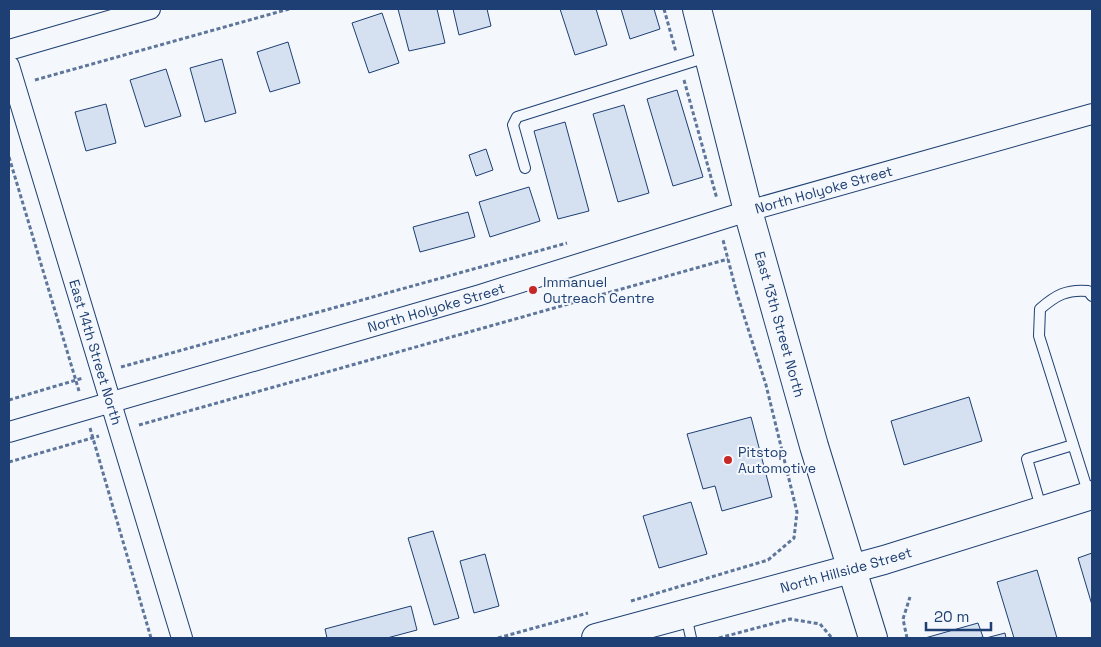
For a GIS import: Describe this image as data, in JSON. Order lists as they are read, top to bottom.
{
  "streets": {
    "main road": ["East 13th Street North", "North Hillside Street"],
    "street": ["North Holyoke Street", "East 14th Street North"]
  },
  "crossings": [
    ["North Holyoke Street", "East 13th Street North"],
    ["North Holyoke Street", "East 14th Street North"],
    ["East 13th Street North", "North Hillside Street"]
  ],
  "places": ["Immanuel Outreach Centre", "Pitstop Automotive"],
  "scale_bar": "20 m"
}
